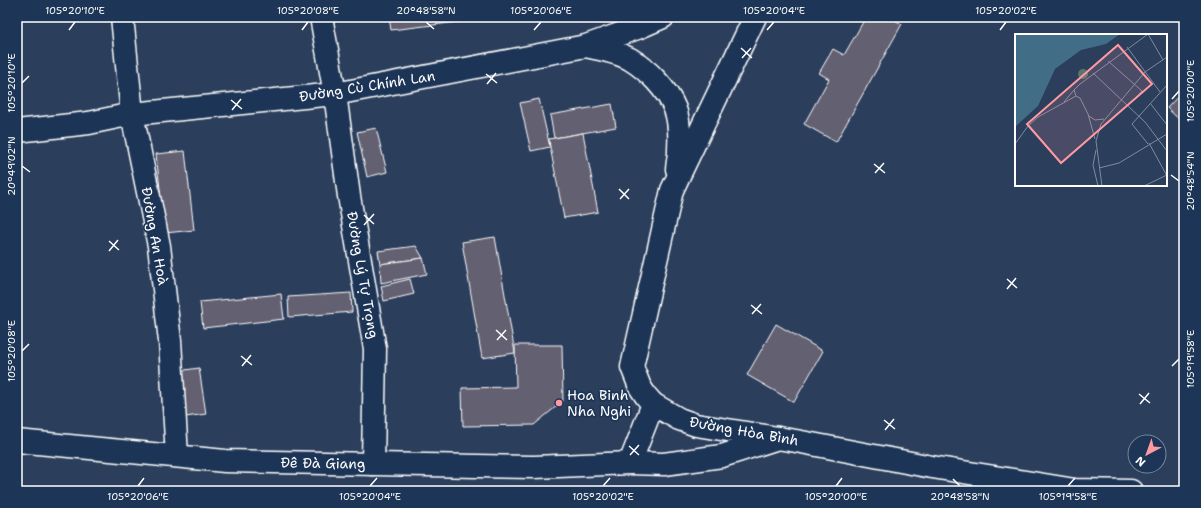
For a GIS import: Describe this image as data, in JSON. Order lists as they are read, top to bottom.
{
  "streets": {
    "main road": [
      "Đường Cù Chính Lan",
      "Đường An Hoà",
      "Đường Lý Tự Trọng",
      "Đường Hòa Bình",
      "Đê Đà Giang"
    ]
  },
  "crossings": [
    ["Đường Cù Chính Lan", "Đường An Hoà"],
    ["Đường Cù Chính Lan", "Đường Lý Tự Trọng"],
    ["Đường An Hoà", "Đê Đà Giang"],
    ["Đường Lý Tự Trọng", "Đê Đà Giang"],
    ["Đường Hòa Bình", "Đê Đà Giang"]
  ],
  "places": ["Hoa Binh Nha Nghi"],
  "north": "bottom left",
  "coordinates": [
    "105°20'10\"E",
    "105°20'08\"E",
    "20°48'58\"N",
    "105°20'06\"E",
    "105°20'04\"E",
    "105°20'02\"E",
    "105°20'00\"E",
    "20°49'02\"N",
    "20°48'54\"N",
    "105°19'58\"E"
  ]
}
